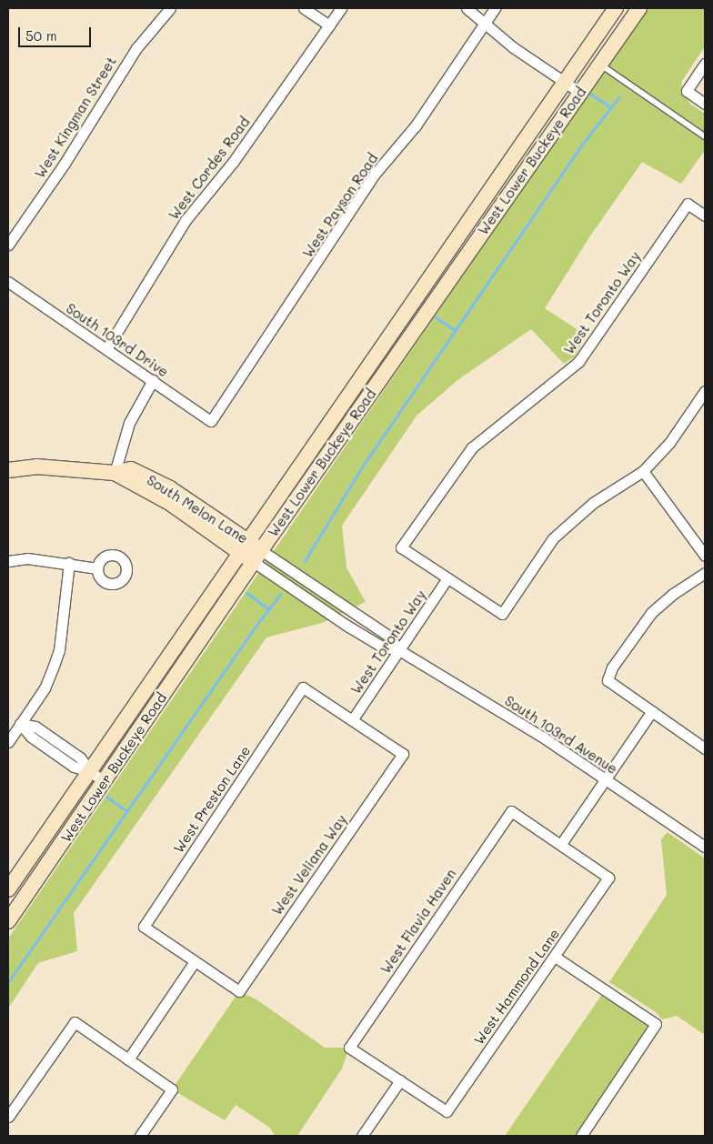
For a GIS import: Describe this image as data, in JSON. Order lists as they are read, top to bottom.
{
  "streets": {
    "main road": ["West Lower Buckeye Road", "South Melon Lane"],
    "street": [
      "West Kingman Street",
      "West Cordes Road",
      "West Payson Road",
      "West Toronto Way",
      "South 103rd Drive",
      "South 103rd Avenue",
      "West Preston Lane",
      "West Veliana Way",
      "West Flavia Haven",
      "West Hammond Lane"
    ]
  },
  "crossings": [
    ["West Lower Buckeye Road", "South Melon Lane"],
    ["West Lower Buckeye Road", "South 103rd Avenue"],
    ["West Cordes Road", "South 103rd Drive"],
    ["West Payson Road", "South 103rd Drive"],
    ["West Toronto Way", "South 103rd Avenue"],
    ["West Toronto Way", "West Preston Lane"],
    ["West Toronto Way", "West Veliana Way"],
    ["South Melon Lane", "South 103rd Avenue"],
    ["West Preston Lane", "West Veliana Way"],
    ["West Flavia Haven", "West Hammond Lane"]
  ],
  "scale_bar": "50 m"
}
